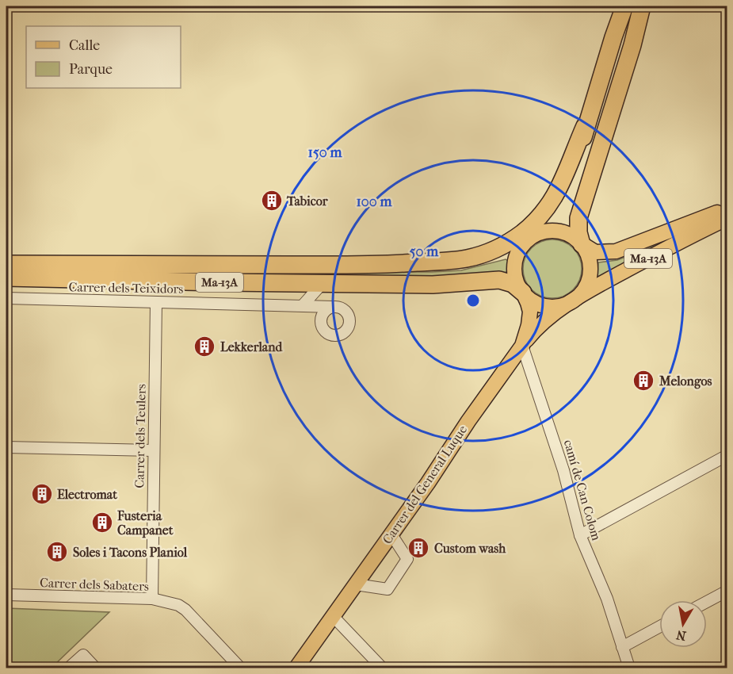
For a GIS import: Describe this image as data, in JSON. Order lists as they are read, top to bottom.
{
  "streets": {
    "highway": ["Ma-13A"],
    "main road": ["Carrer del General Luque"],
    "street": [
      "Carrer dels Teixidors",
      "Carrer dels Teulers",
      "camí de Can Colom",
      "Carrer dels Sabaters"
    ]
  },
  "crossings": [
    ["Ma-13A", "Carrer del General Luque"],
    ["Carrer dels Teixidors", "Carrer dels Teulers"],
    ["Carrer dels Teulers", "Carrer dels Sabaters"],
    ["Carrer del General Luque", "camí de Can Colom"]
  ],
  "places": {
    "building": [
      "Tabicor",
      "Lekkerland",
      "Melongos",
      "Electromat",
      "Fusteria Campanet",
      "Custom wash",
      "Soles i Tacons Planiol"
    ]
  },
  "legend": ["Calle", "Parque"],
  "north": "bottom",
  "rings": ["150 m", "100 m", "50 m"]
}
